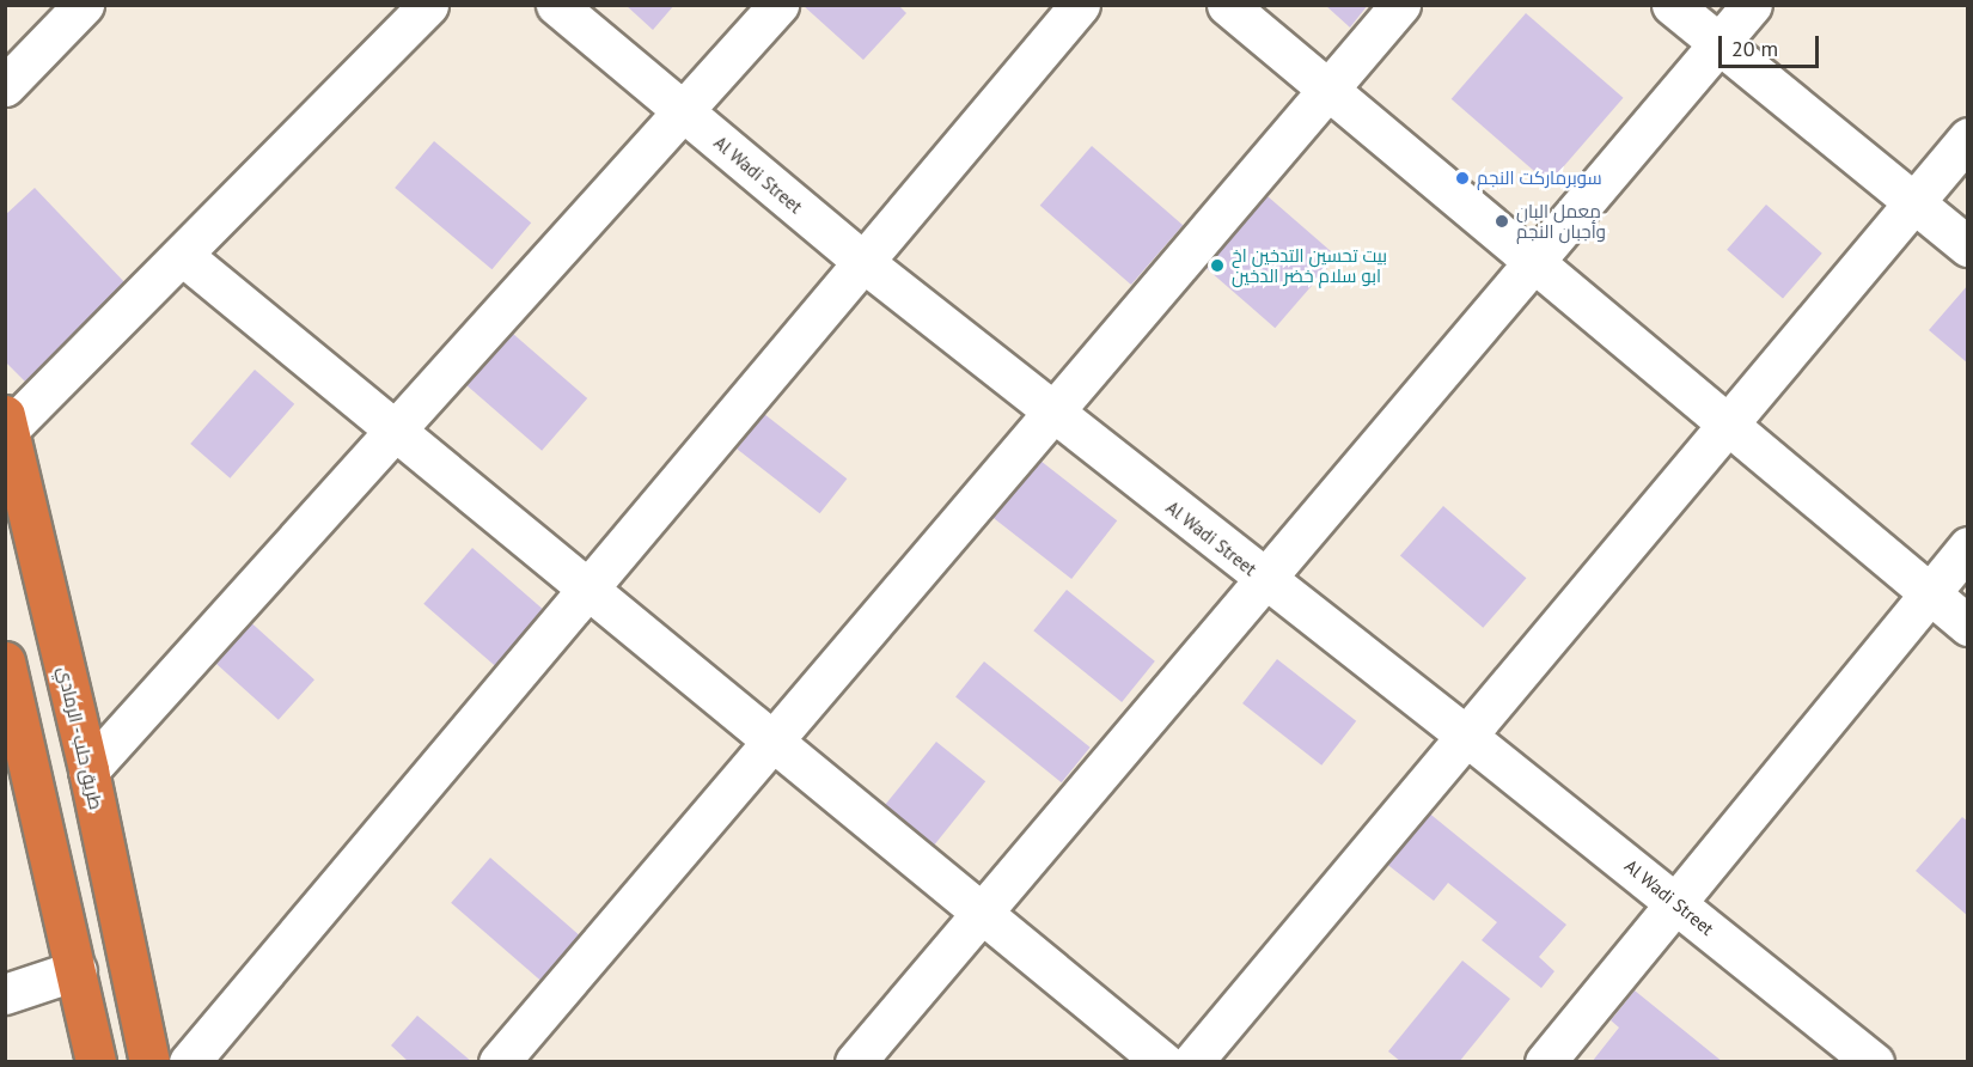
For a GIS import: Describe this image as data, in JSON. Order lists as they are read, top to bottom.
{
  "streets": {
    "highway": ["طريق حلب - الرمادي"],
    "street": ["Al Wadi Street"]
  },
  "places": ["سوبرماركت النجم", "معمل البان وأجبان النجم", "بيت تحسين التدخين اخ ابو سلام خضر الدخين"],
  "scale_bar": "20 m"
}
